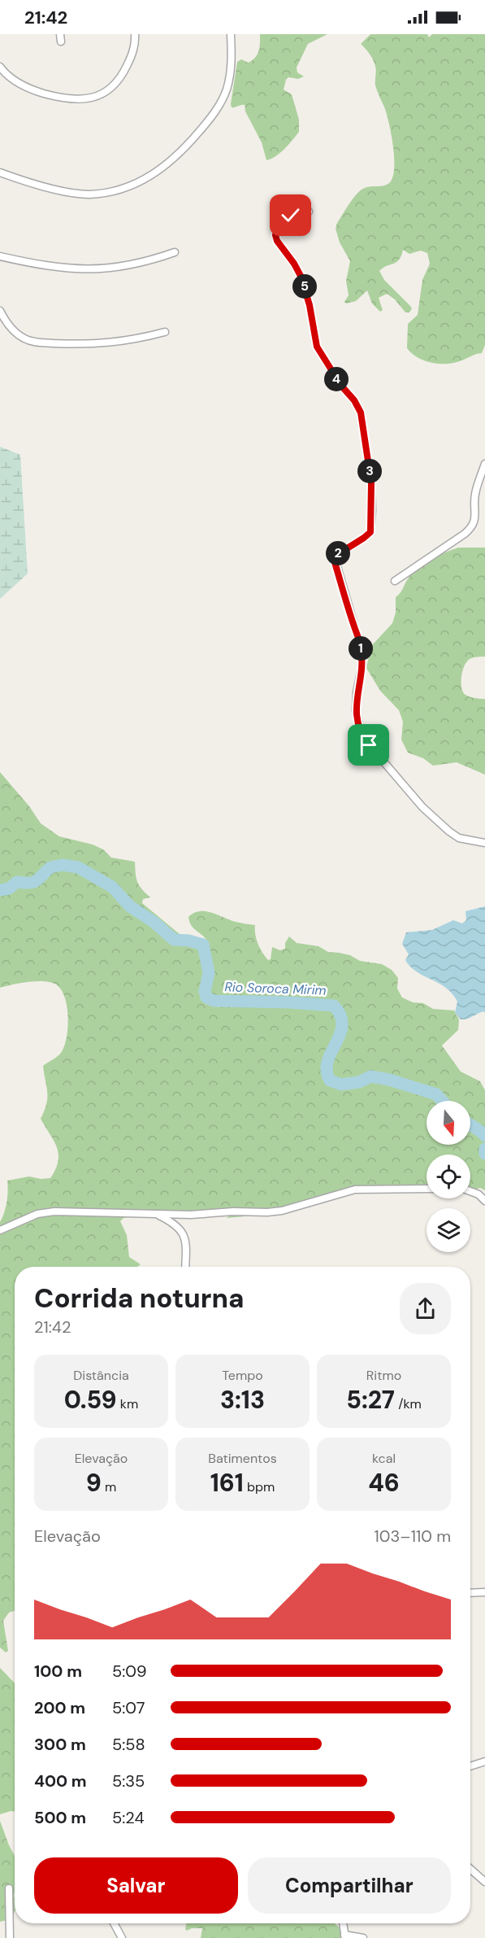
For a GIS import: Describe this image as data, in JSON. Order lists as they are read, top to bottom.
{
  "water": ["Rio Soroca Mirim"],
  "north": "bottom",
  "page": {
    "status": "21:42",
    "pins": [
      "5",
      "4",
      "3",
      "2",
      "1"
    ],
    "heading": ["Corrida noturna", "21:42"],
    "stats": [
      ["Distância", "0.59 km"],
      ["Tempo", "3:13"],
      ["Ritmo", "5:27 /km"],
      ["Elevação", "9 m"],
      ["Batimentos", "161 bpm"],
      ["kcal", "46"]
    ],
    "chart": ["Elevação", "103–110 m"],
    "list": [
      {
        "name": "100 m",
        "note": "5:09"
      },
      {
        "name": "200 m",
        "note": "5:07"
      },
      {
        "name": "300 m",
        "note": "5:58"
      },
      {
        "name": "400 m",
        "note": "5:35"
      },
      {
        "name": "500 m",
        "note": "5:24"
      }
    ],
    "buttons": ["Salvar", "Compartilhar"]
  }
}
